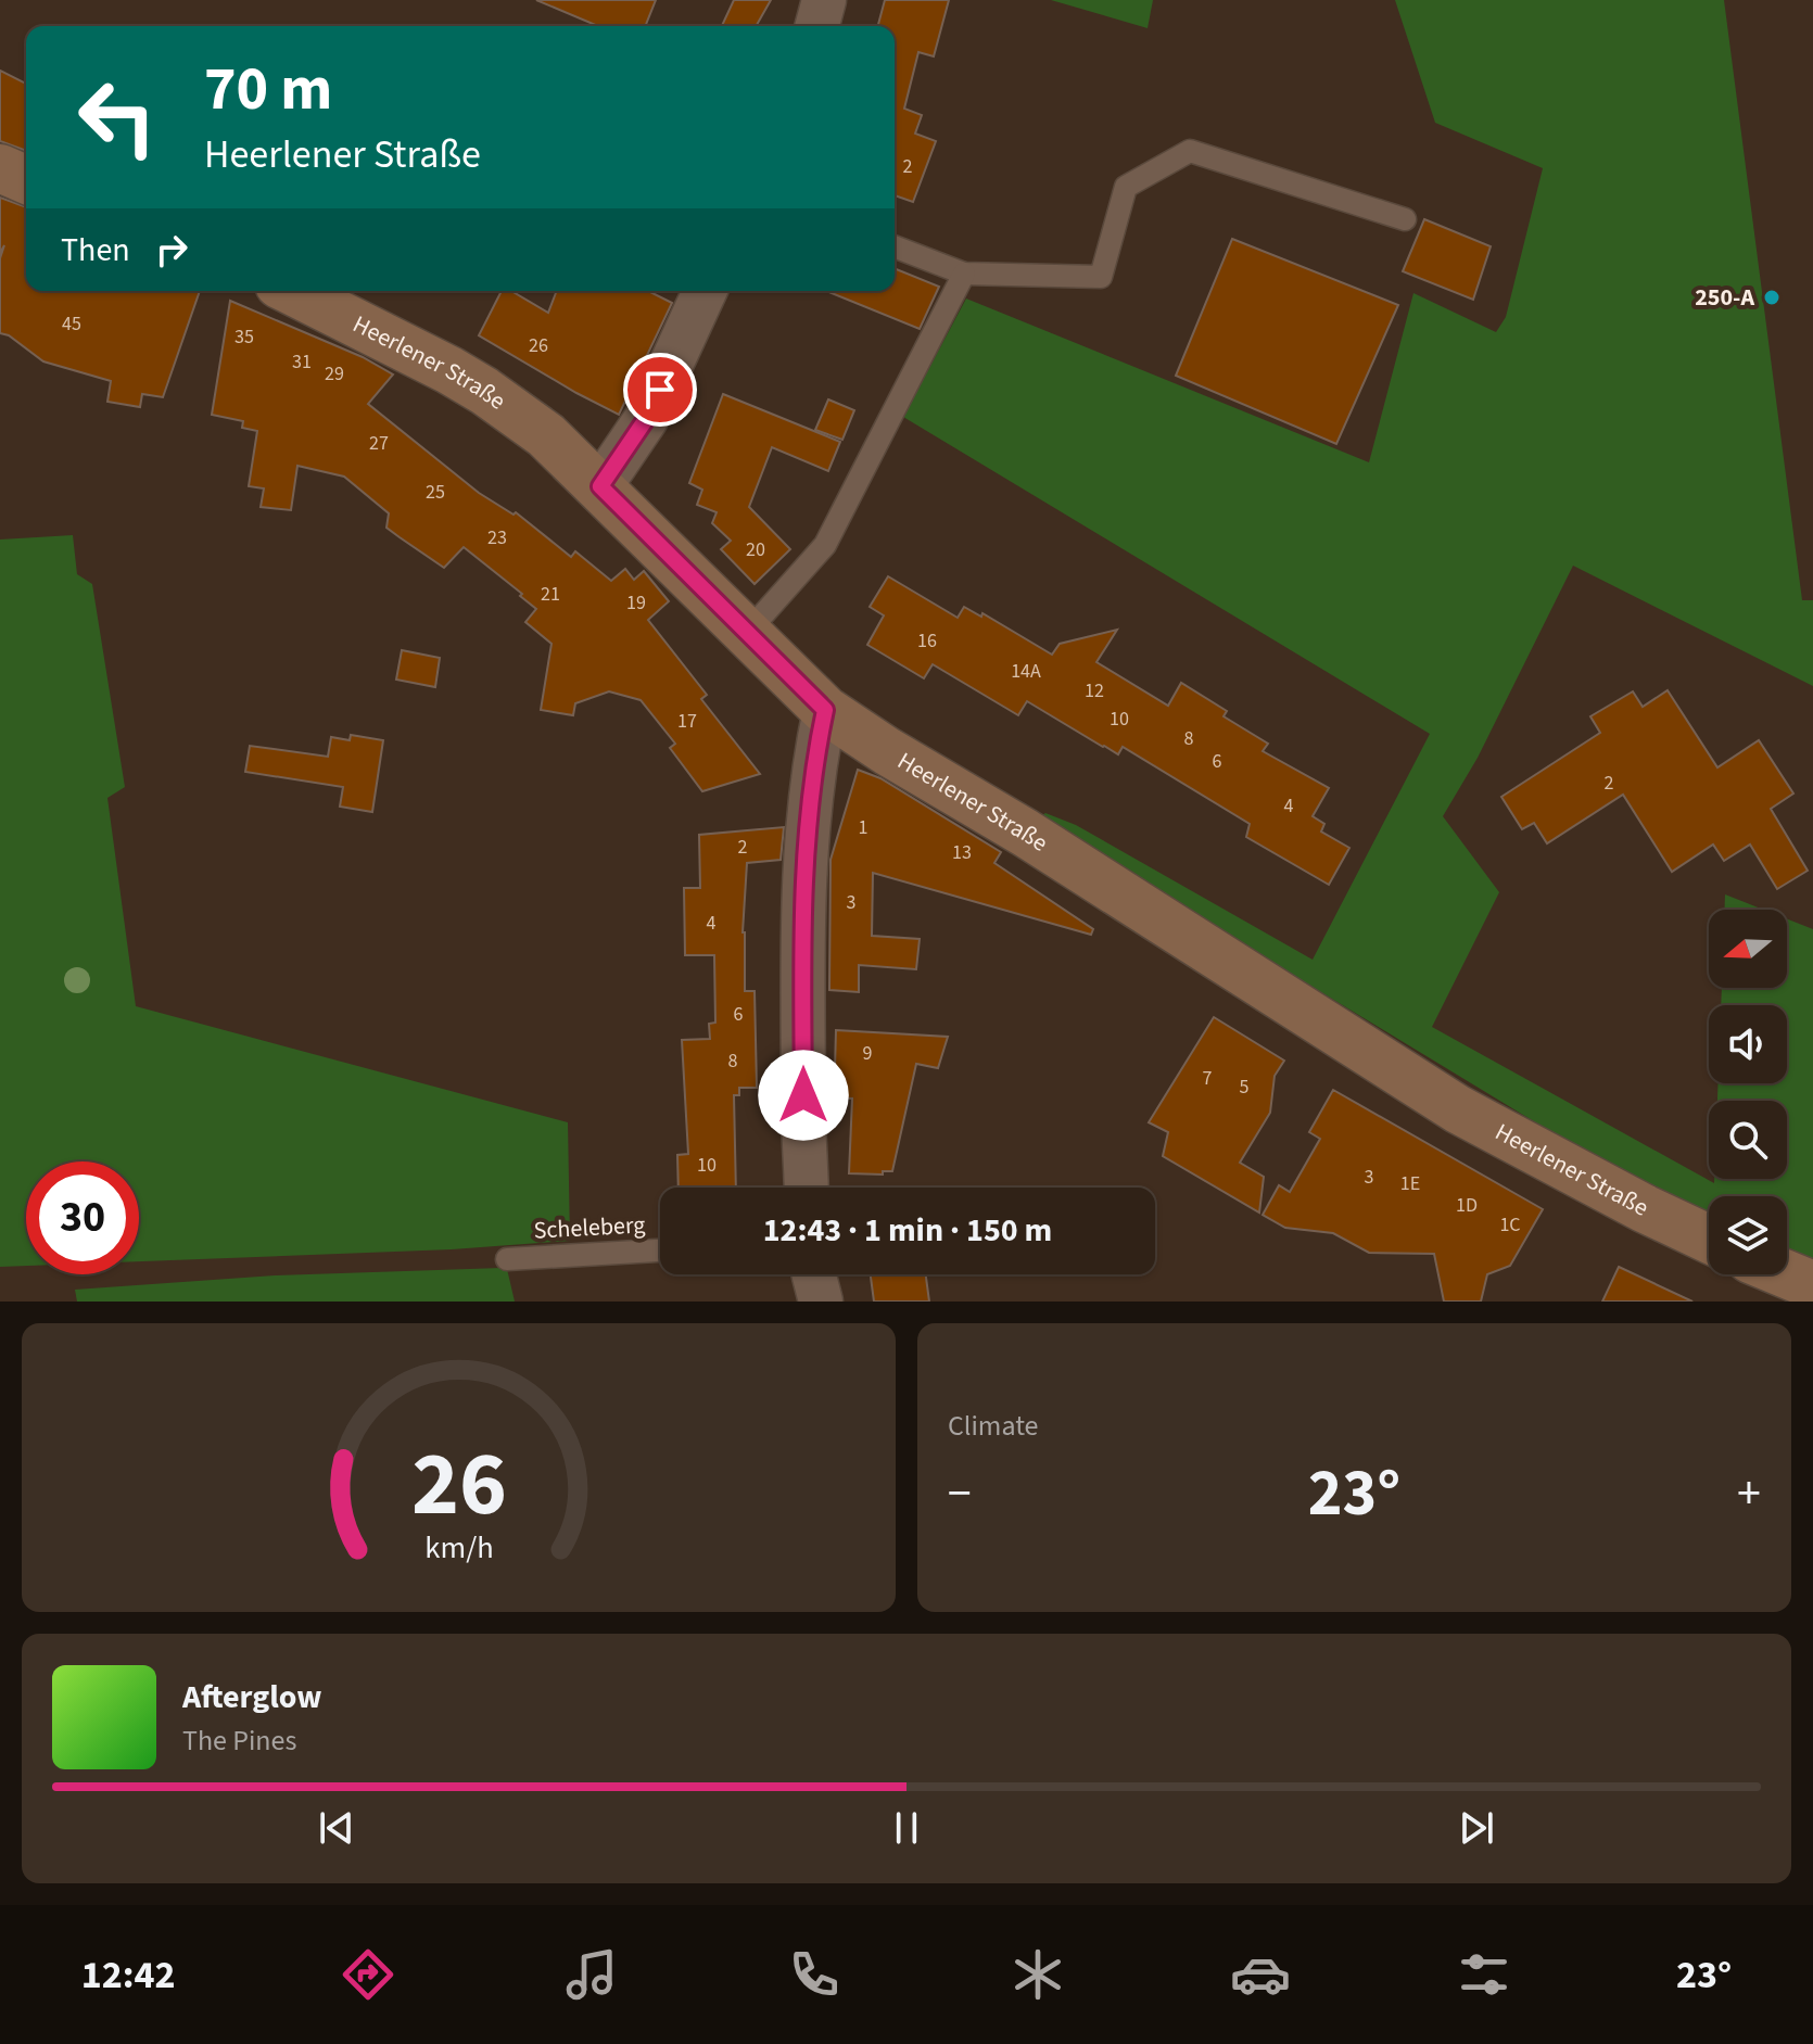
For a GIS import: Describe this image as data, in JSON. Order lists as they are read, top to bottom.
{
  "streets": {
    "main road": ["Heerlener Straße"],
    "lane": ["Scheleberg"]
  },
  "places": ["250-A"],
  "house_numbers": [
    "2",
    "45",
    "35",
    "26",
    "31",
    "29",
    "27",
    "25",
    "23",
    "20",
    "21",
    "19",
    "16",
    "14A",
    "12",
    "10",
    "17",
    "8",
    "6",
    "2",
    "4",
    "1",
    "2",
    "13",
    "3",
    "4",
    "6",
    "9",
    "8",
    "7",
    "5",
    "10",
    "3",
    "1E",
    "1D",
    "1C"
  ],
  "north": "left",
  "page": {
    "turn": ["70 m", "Heerlener Straße"],
    "then": "Then",
    "limit": "30",
    "trip": "12:43 · 1 min · 150 m",
    "tile": "Climate",
    "heat": ["−", "23°", "+"],
    "song": ["Afterglow", "The Pines"],
    "tabs": ["12:42", "23°"],
    "gauge": ["26", "km/h"]
  }
}
